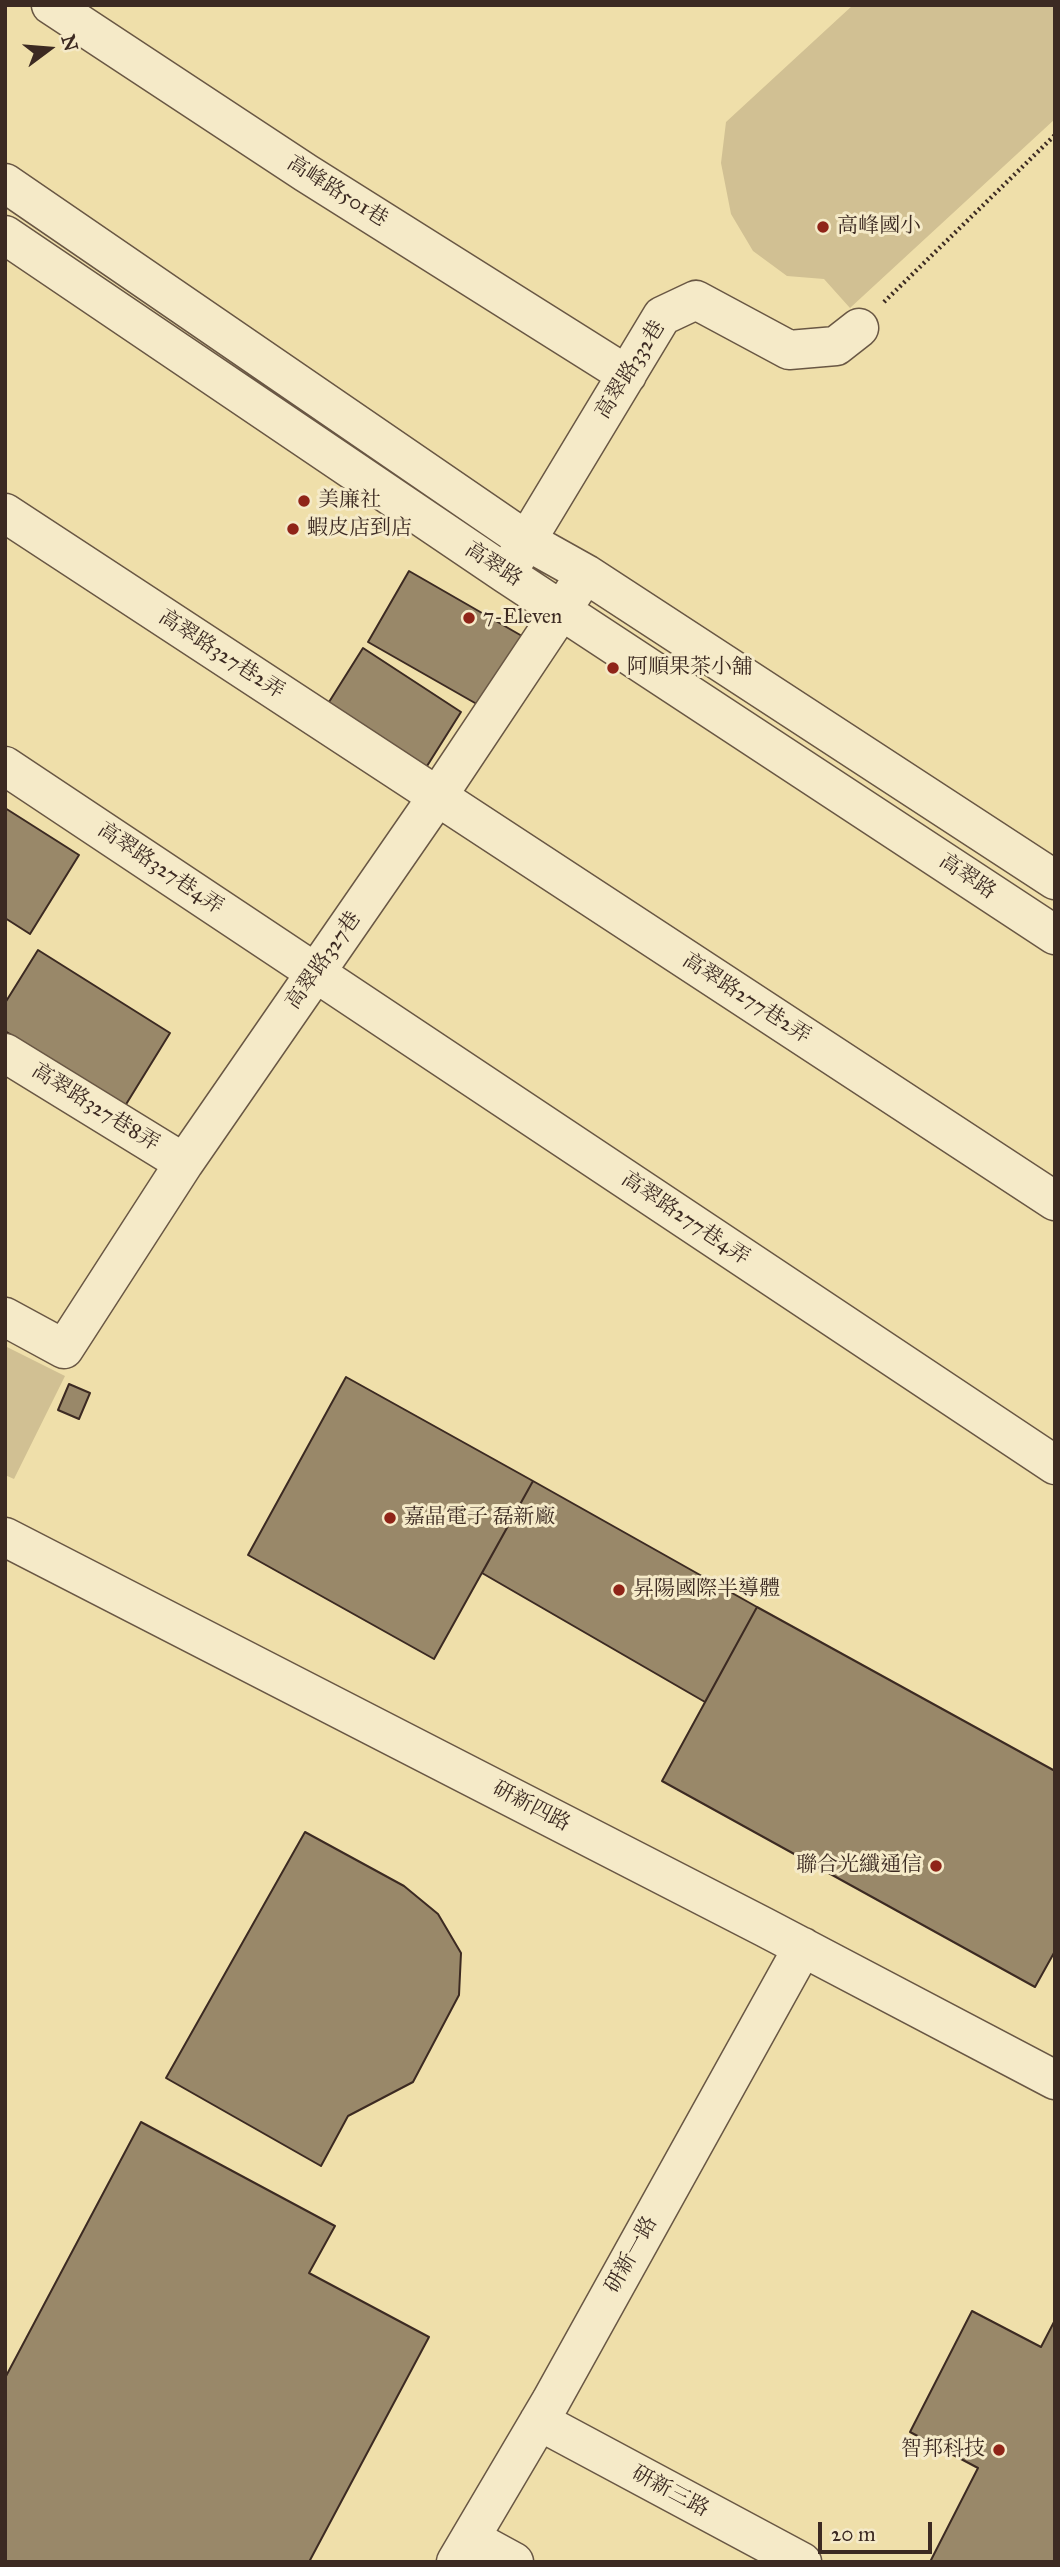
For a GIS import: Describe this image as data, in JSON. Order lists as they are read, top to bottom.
{
  "streets": {
    "street": [
      "高峰路501巷",
      "高翠路332巷",
      "高翠路",
      "高翠路327巷2弄",
      "高翠路327巷4弄",
      "高翠路327巷",
      "高翠路277巷2弄",
      "高翠路327巷8弄",
      "高翠路277巷4弄",
      "研新四路",
      "研新一路",
      "研新三路"
    ]
  },
  "crossings": [
    ["高峰路501巷", "高翠路332巷"],
    ["高翠路332巷", "高翠路"],
    ["高翠路", "高翠路327巷"],
    ["高翠路327巷2弄", "高翠路327巷"],
    ["高翠路327巷2弄", "高翠路277巷2弄"],
    ["高翠路327巷4弄", "高翠路327巷"],
    ["高翠路327巷4弄", "高翠路277巷4弄"],
    ["高翠路327巷", "高翠路277巷2弄"],
    ["高翠路327巷", "高翠路327巷8弄"],
    ["高翠路327巷", "高翠路277巷4弄"],
    ["研新四路", "研新一路"],
    ["研新一路", "研新三路"]
  ],
  "places": [
    "高峰國小",
    "美廉社",
    "蝦皮店到店",
    "7-Eleven",
    "阿順果茶小舖",
    "嘉晶電子 磊新廠",
    "昇陽國際半導體",
    "聯合光纖通信",
    "智邦科技"
  ],
  "scale_bar": "20 m",
  "north": "right"
}
